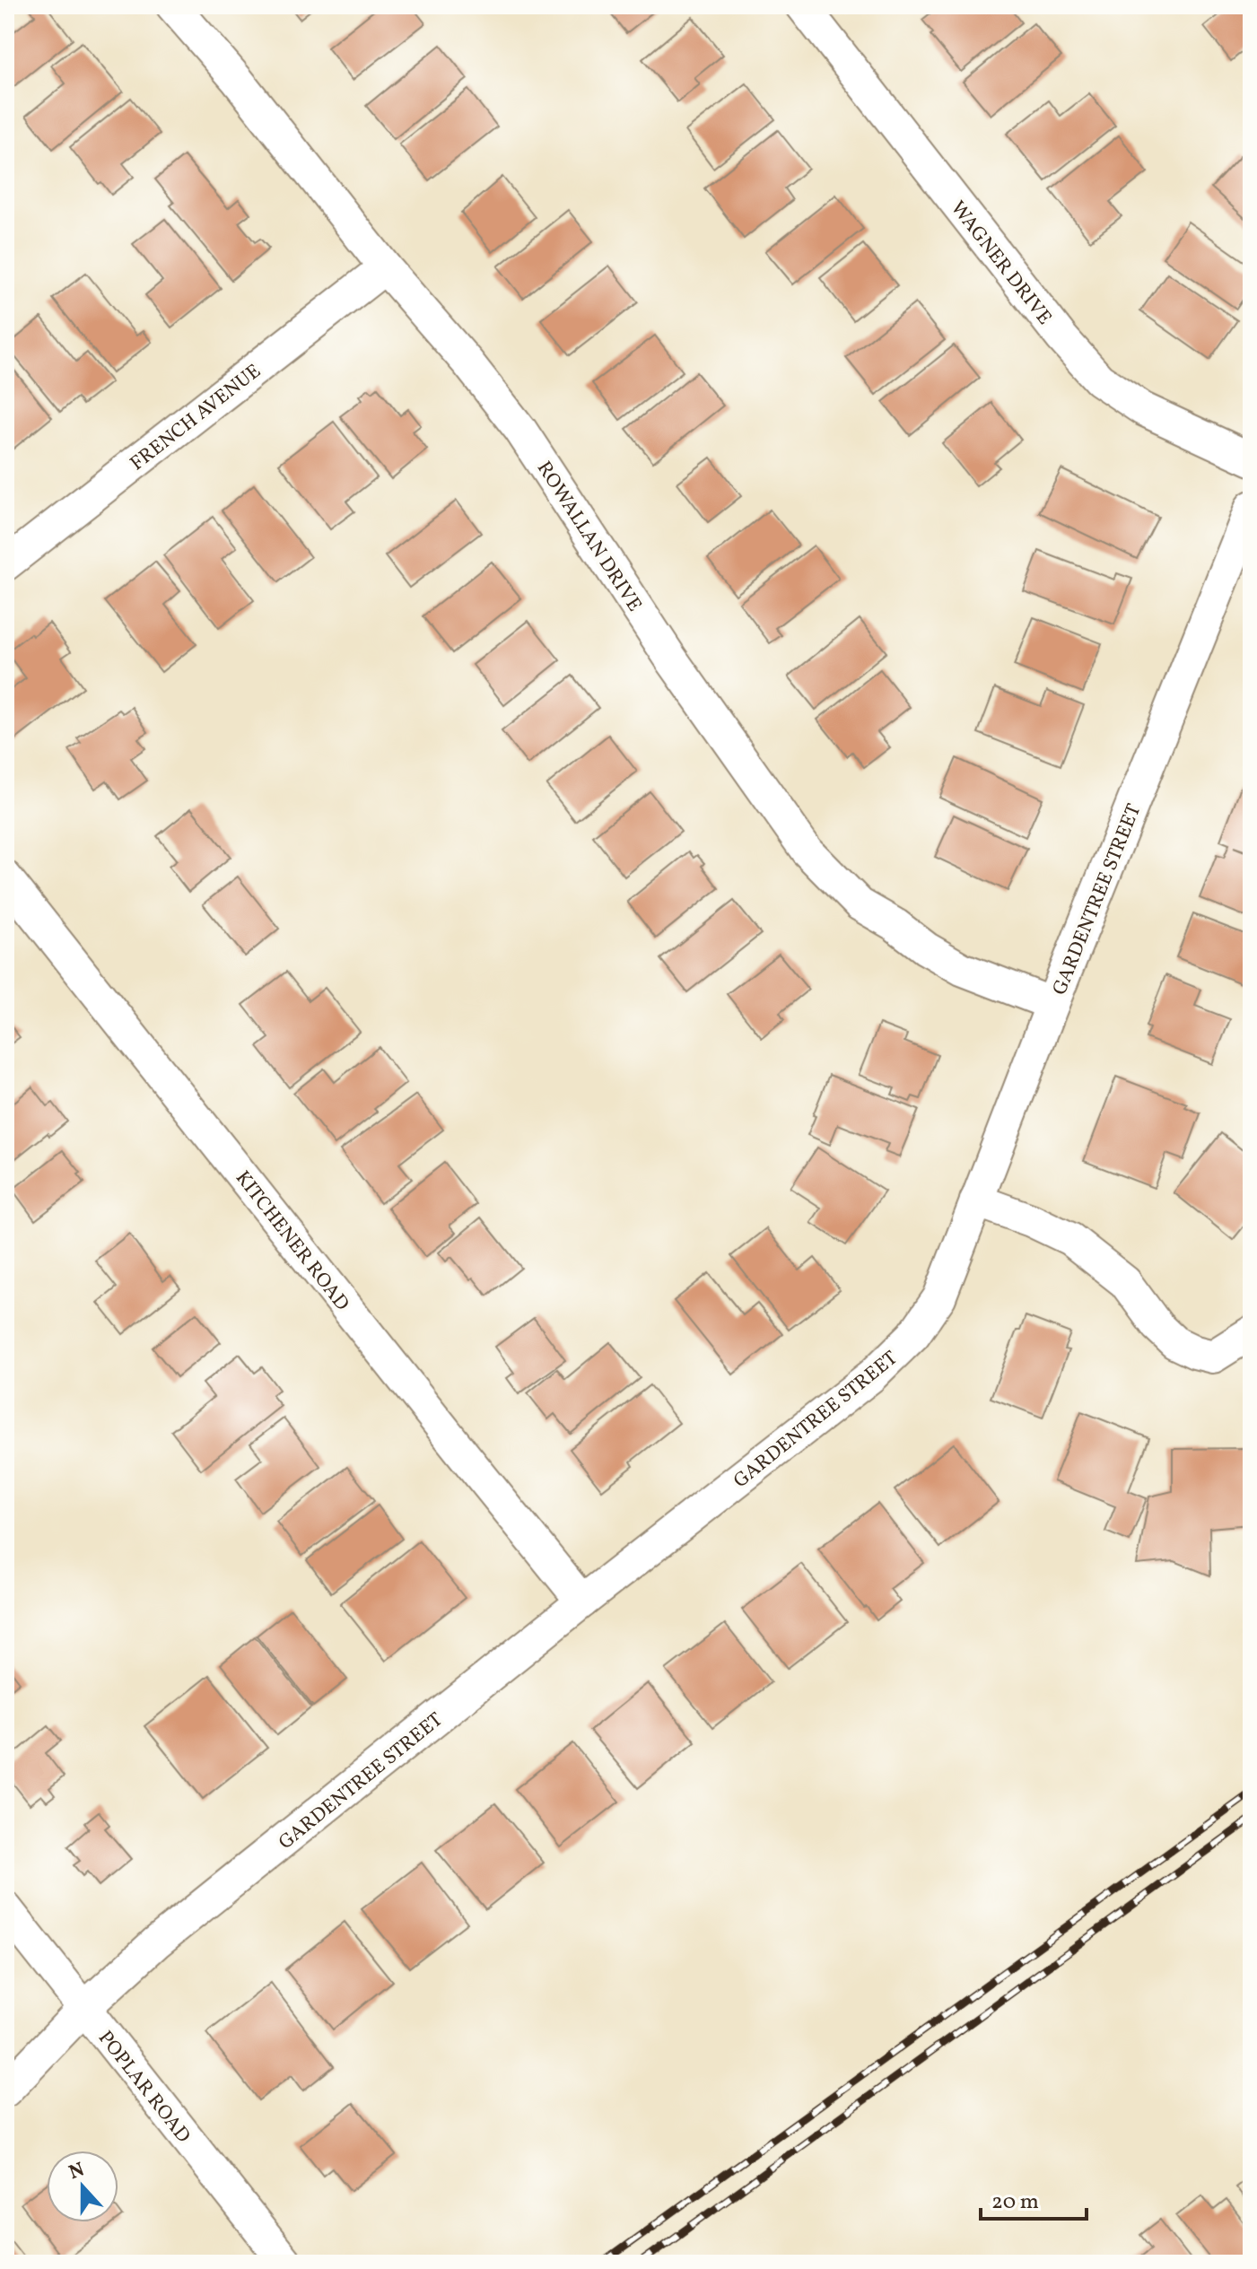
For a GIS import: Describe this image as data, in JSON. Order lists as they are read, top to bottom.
{
  "streets": {
    "street": [
      "WAGNER DRIVE",
      "FRENCH AVENUE",
      "ROWALLAN DRIVE",
      "GARDENTREE STREET",
      "KITCHENER ROAD",
      "POPLAR ROAD"
    ]
  },
  "crossings": [
    ["FRENCH AVENUE", "ROWALLAN DRIVE"],
    ["ROWALLAN DRIVE", "GARDENTREE STREET"],
    ["GARDENTREE STREET", "KITCHENER ROAD"],
    ["GARDENTREE STREET", "POPLAR ROAD"]
  ],
  "scale_bar": "20 m",
  "north": "top"
}
